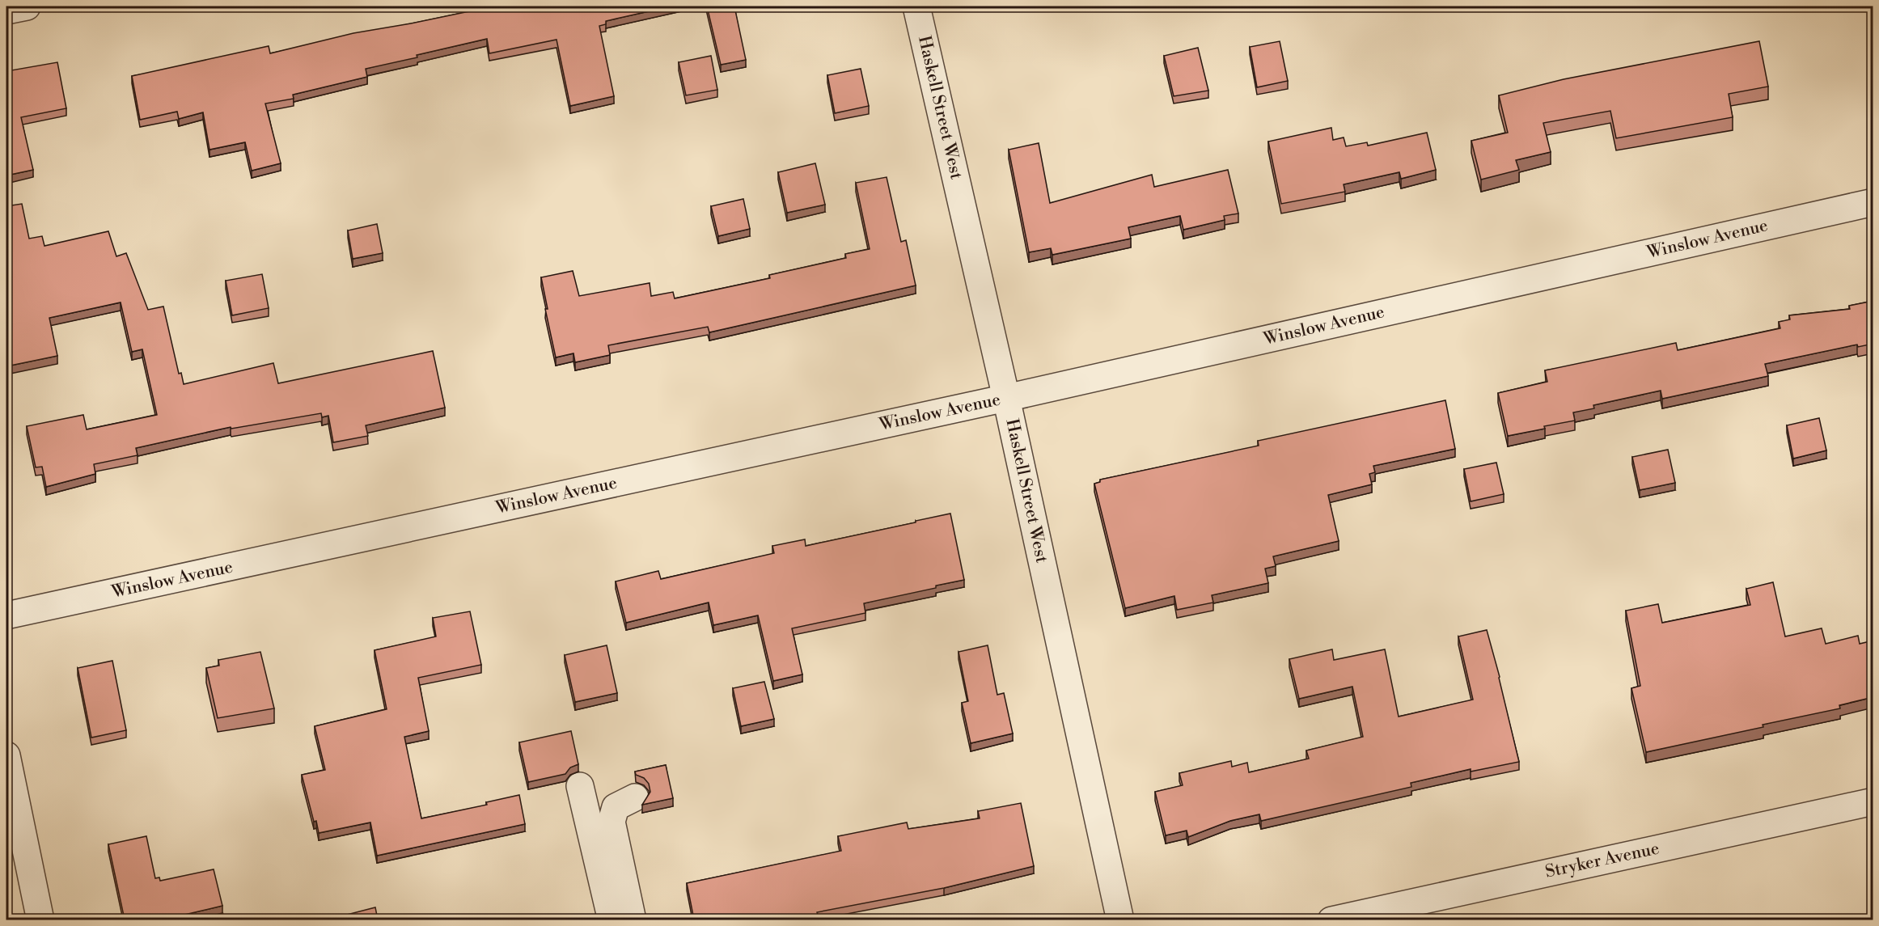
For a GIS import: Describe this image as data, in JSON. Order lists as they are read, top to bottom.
{
  "streets": {
    "street": ["Haskell Street West", "Winslow Avenue", "Stryker Avenue"]
  },
  "crossings": [
    ["Haskell Street West", "Winslow Avenue"]
  ]
}
